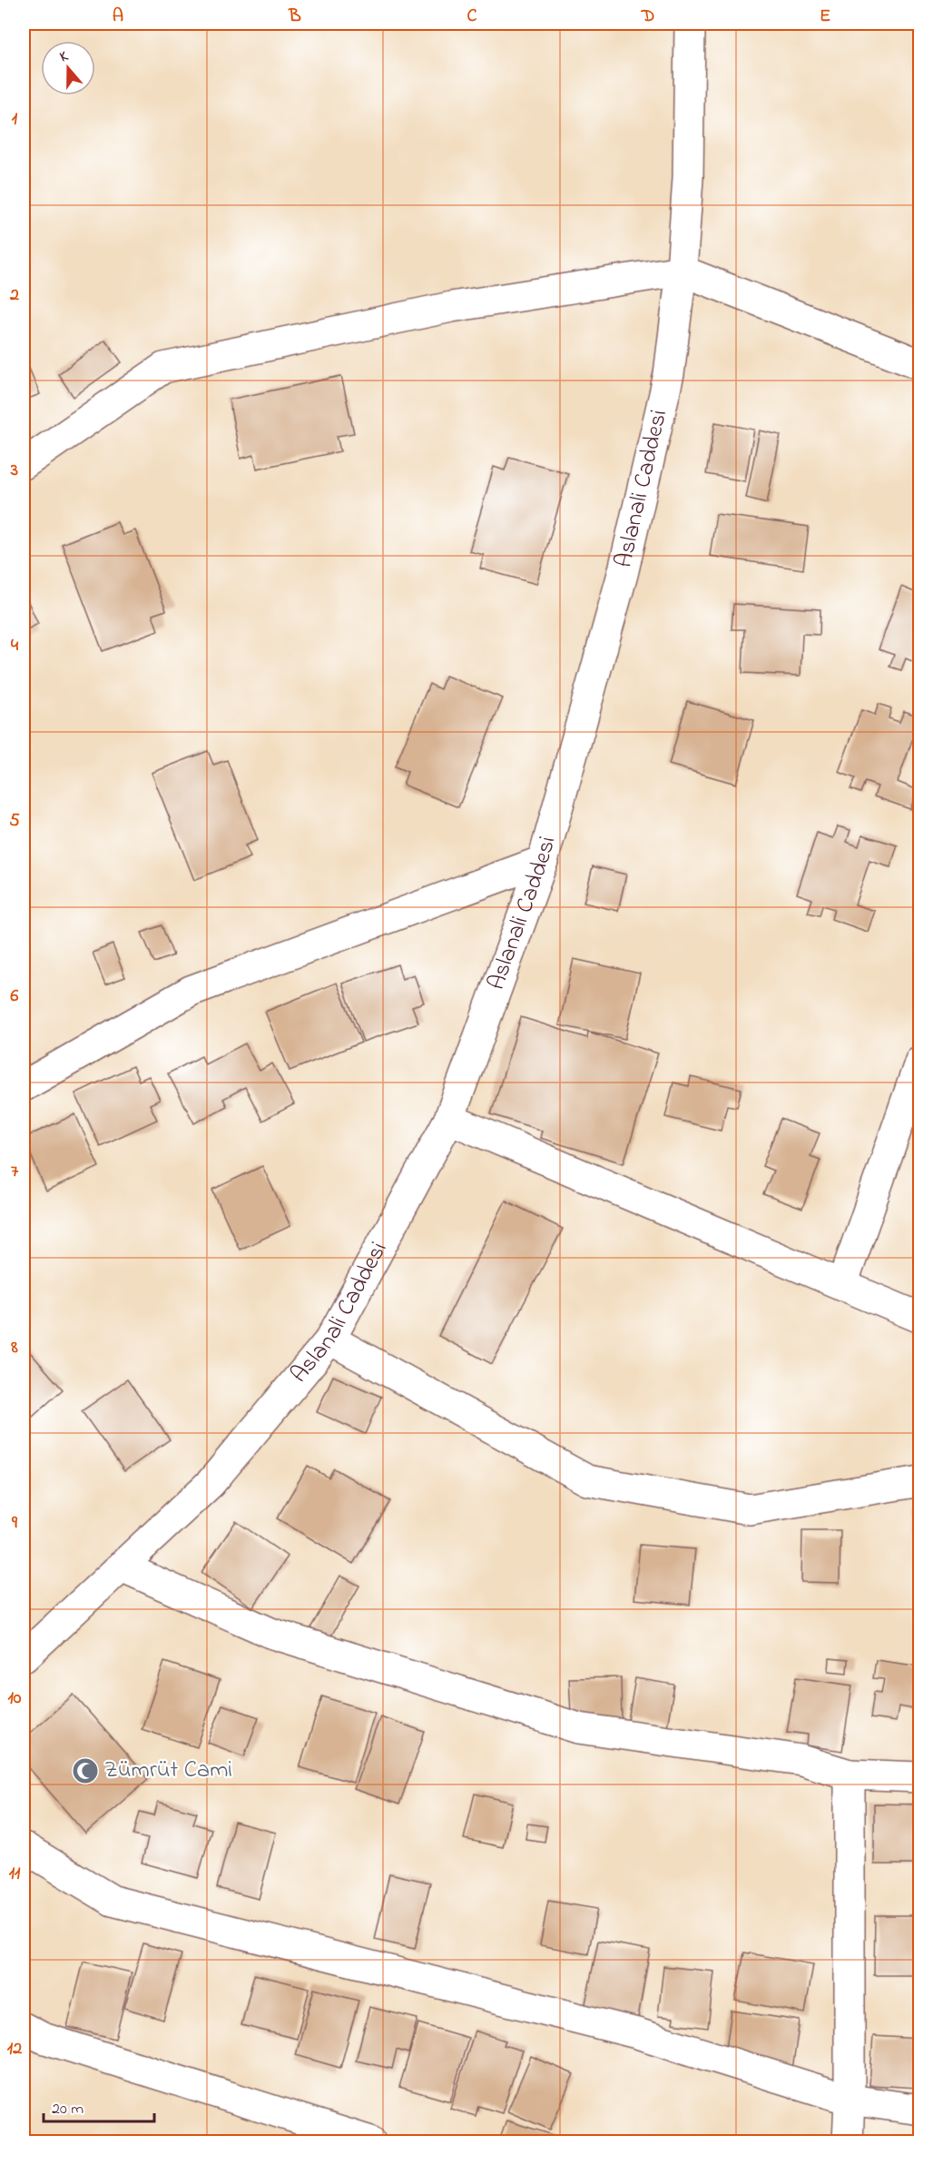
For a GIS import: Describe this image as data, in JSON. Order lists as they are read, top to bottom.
{
  "streets": {
    "street": ["Aslanali Caddesi"]
  },
  "places": {
    "mosque": ["Zümrüt Cami"]
  },
  "scale_bar": "20 m",
  "north": "top",
  "grid": {
    "columns": [
      "A",
      "B",
      "C",
      "D",
      "E"
    ],
    "rows": [
      "1",
      "2",
      "3",
      "4",
      "5",
      "6",
      "7",
      "8",
      "9",
      "10",
      "11",
      "12"
    ]
  }
}
